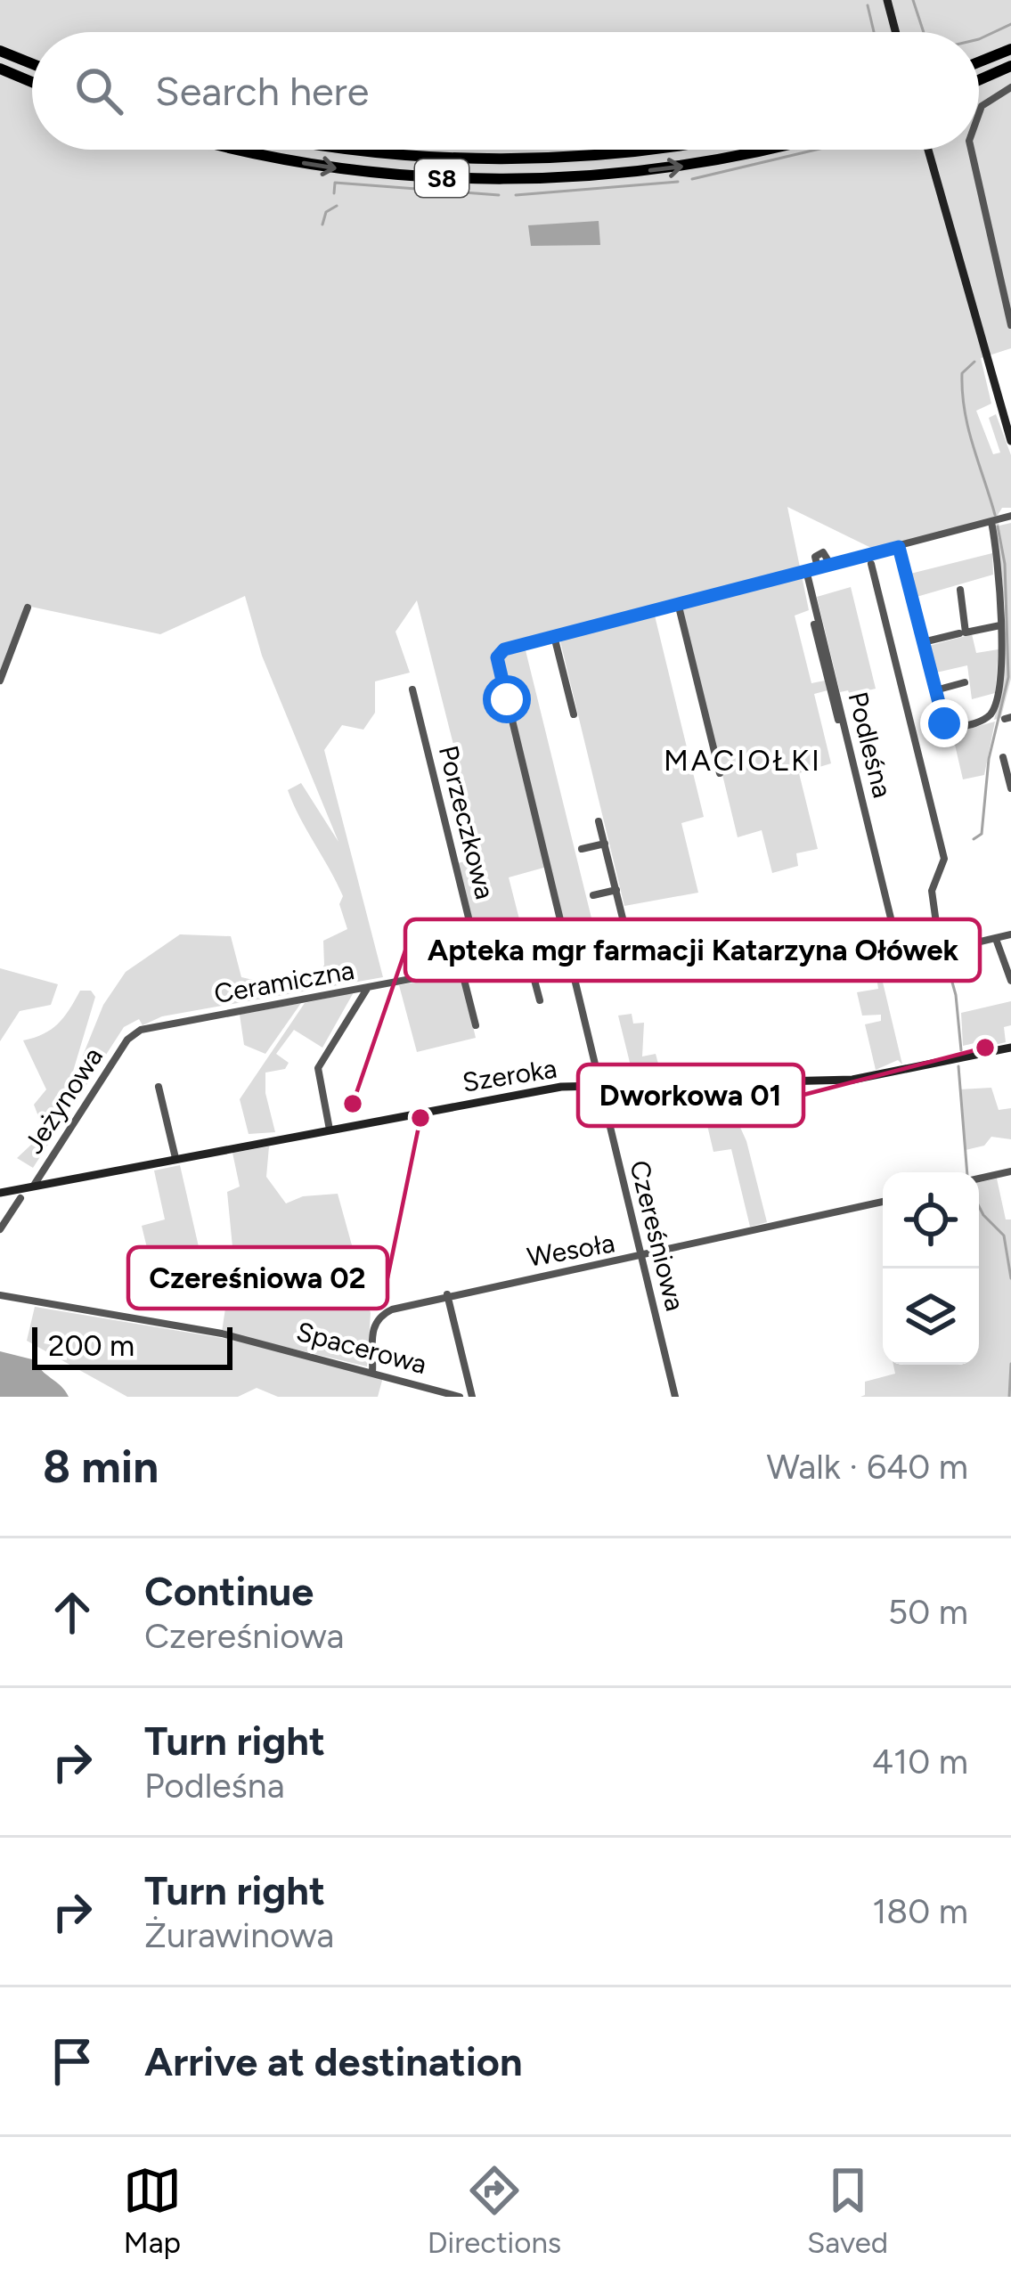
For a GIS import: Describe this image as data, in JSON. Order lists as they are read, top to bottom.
{
  "streets": {
    "highway": ["S8"],
    "street": [
      "Podleśna",
      "Porzeczkowa",
      "Ceramiczna",
      "Szeroka",
      "Jeżynowa",
      "Czereśniowa",
      "Wesoła",
      "Spacerowa"
    ]
  },
  "crossings": [
    ["Podleśna", "Ceramiczna"],
    ["Porzeczkowa", "Ceramiczna"],
    ["Ceramiczna", "Jeżynowa"],
    ["Ceramiczna", "Czereśniowa"],
    ["Szeroka", "Jeżynowa"],
    ["Szeroka", "Czereśniowa"],
    ["Czereśniowa", "Wesoła"],
    ["Wesoła", "Spacerowa"]
  ],
  "districts": ["MACIOŁKI"],
  "places": ["Dworkowa 01", "Apteka mgr farmacji Katarzyna Ołówek", "Czereśniowa 02"],
  "scale_bar": "200 m",
  "page": {
    "search": "Search here",
    "scale": "200 m",
    "heading": ["8 min", "Walk · 640 m"],
    "list": [
      ["Continue", "Czereśniowa", "50 m"],
      ["Turn right", "Podleśna", "410 m"],
      ["Turn right", "Żurawinowa", "180 m"],
      "Arrive at destination"
    ],
    "nav": ["Map", "Directions", "Saved"]
  }
}
